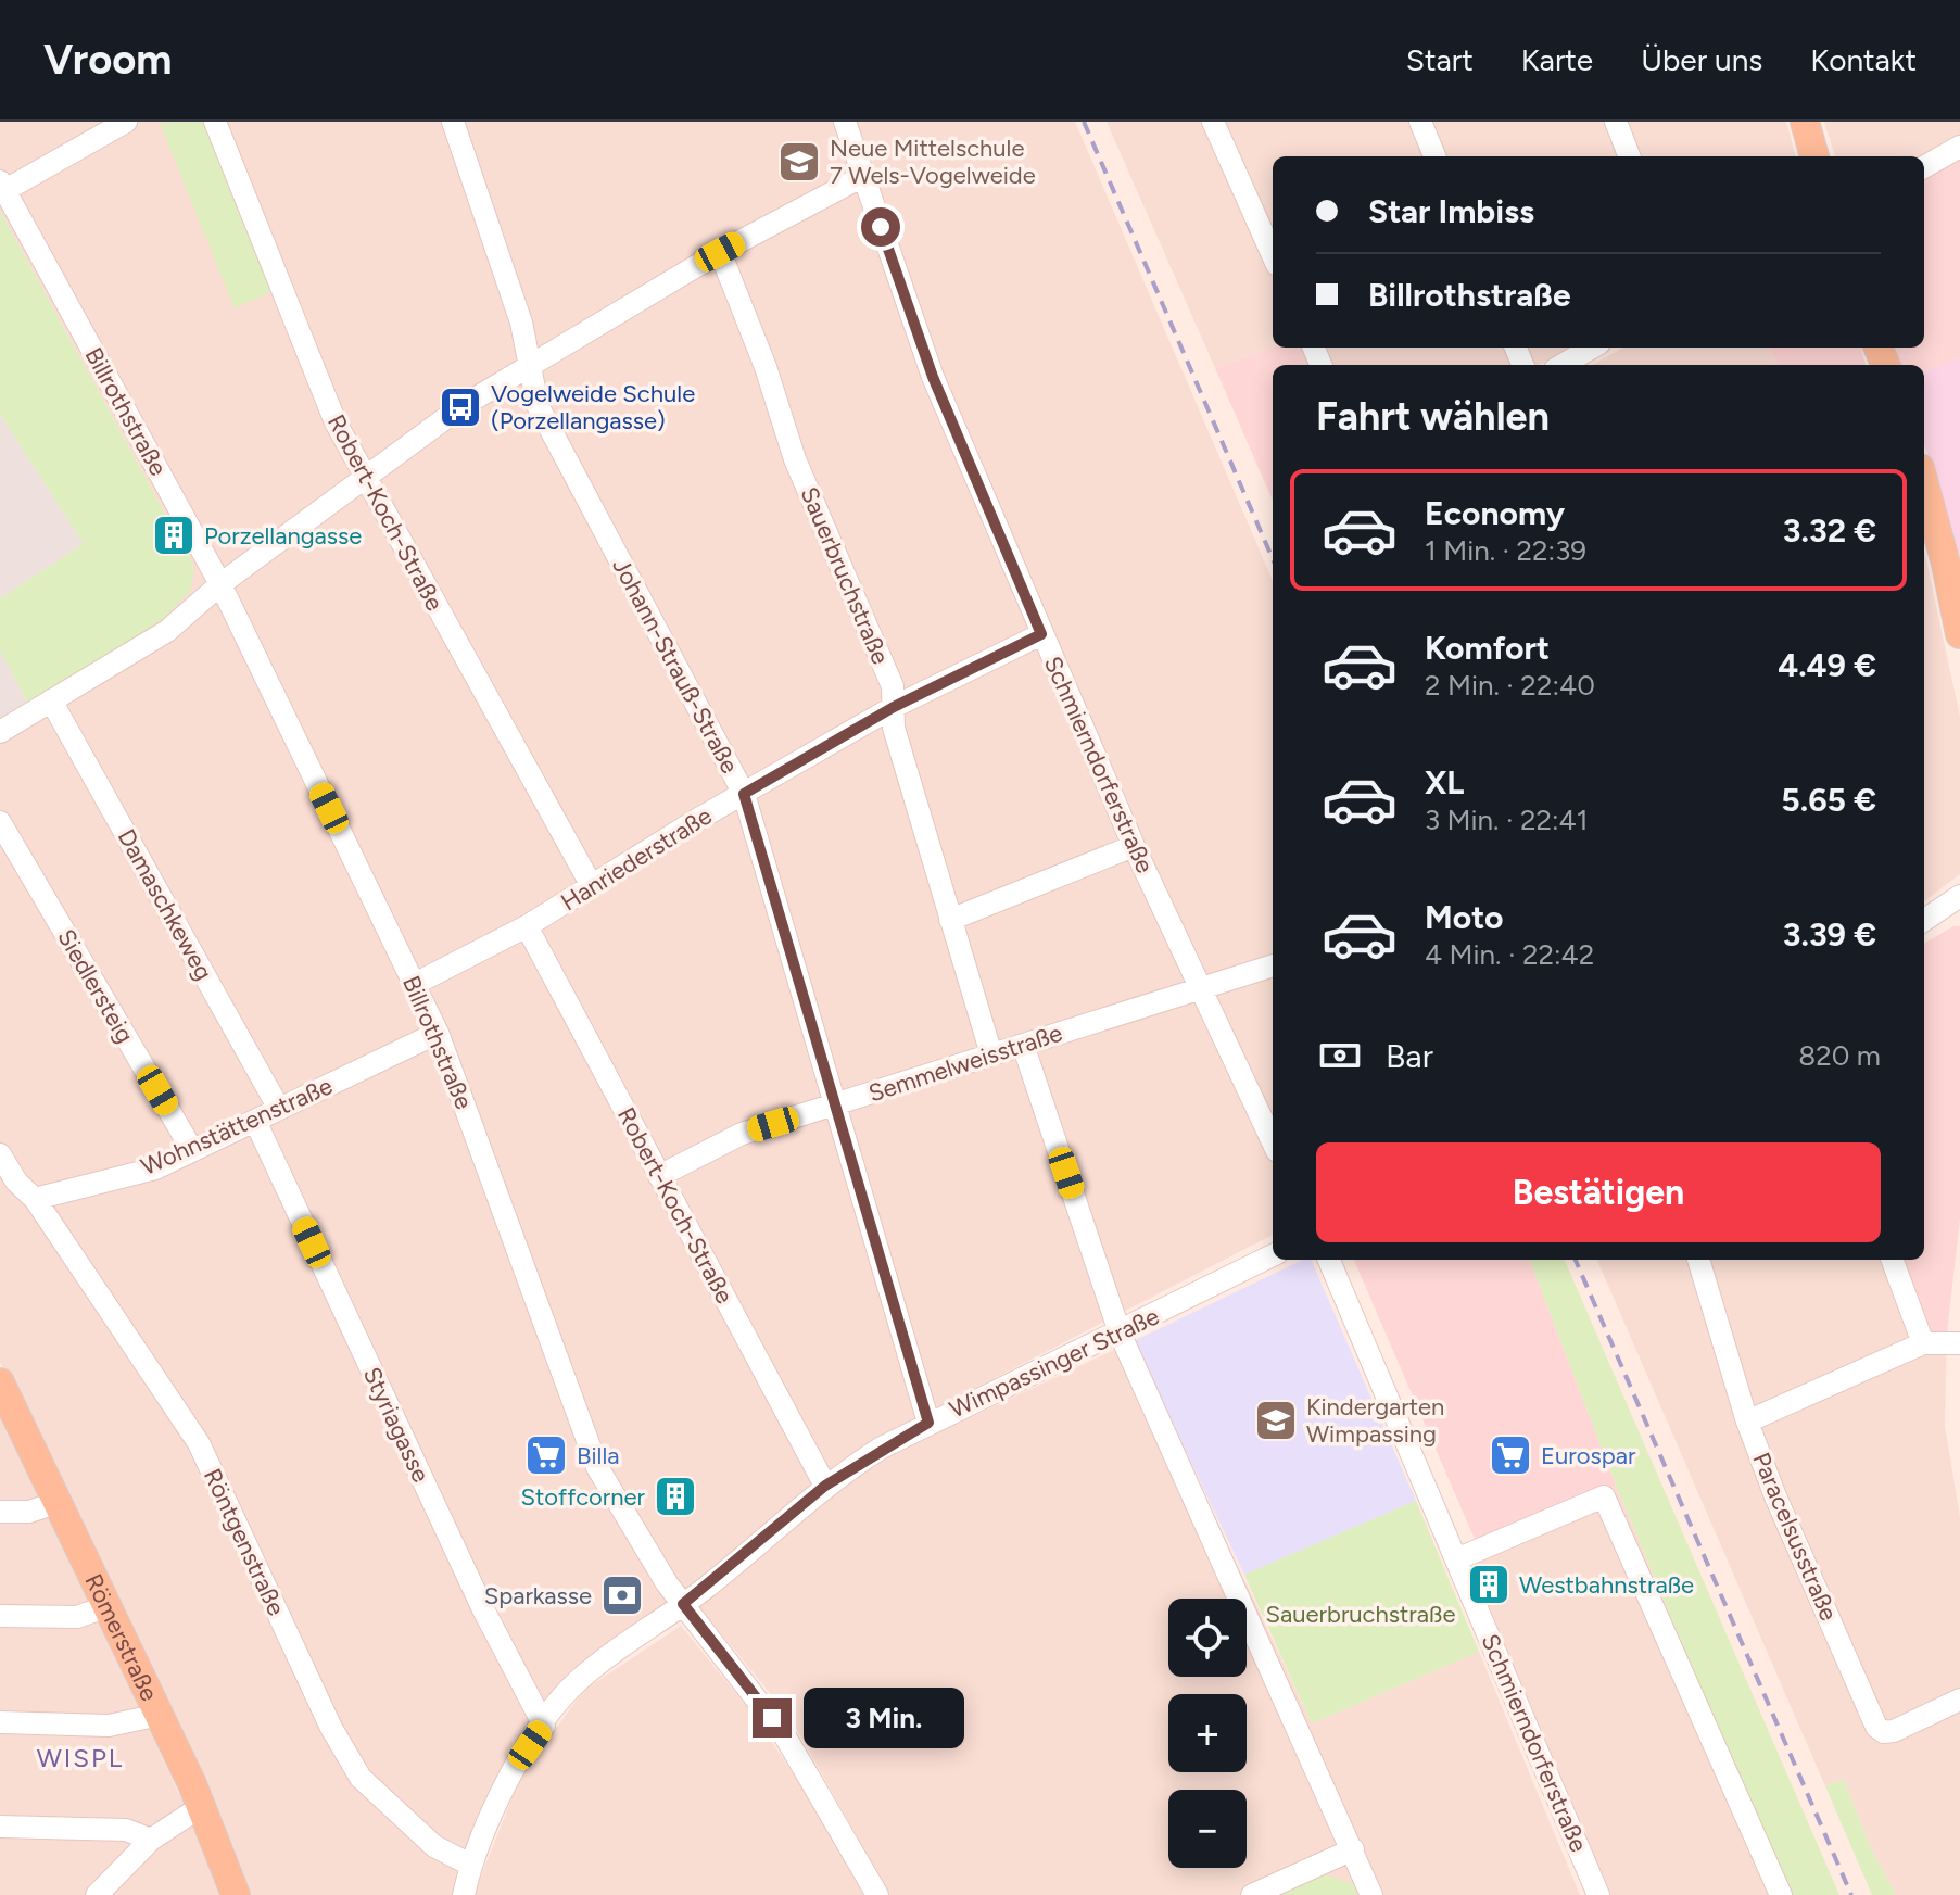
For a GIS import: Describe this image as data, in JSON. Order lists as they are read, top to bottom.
{
  "streets": {
    "main road": ["Römerstraße"],
    "street": [
      "Billrothstraße",
      "Robert-Koch-Straße",
      "Sauerbruchstraße",
      "Johann-Strauß-Straße",
      "Schmierndorferstraße",
      "Hanriederstraße",
      "Damaschkeweg",
      "Siedlersteig",
      "Semmelweisstraße",
      "Wohnstättenstraße",
      "Wimpassinger Straße",
      "Styriagasse",
      "Paracelsusstraße",
      "Röntgenstraße"
    ]
  },
  "crossings": [
    ["Billrothstraße", "Hanriederstraße"],
    ["Billrothstraße", "Wohnstättenstraße"],
    ["Billrothstraße", "Wimpassinger Straße"],
    ["Robert-Koch-Straße", "Hanriederstraße"],
    ["Robert-Koch-Straße", "Semmelweisstraße"],
    ["Robert-Koch-Straße", "Wimpassinger Straße"],
    ["Sauerbruchstraße", "Hanriederstraße"],
    ["Sauerbruchstraße", "Semmelweisstraße"],
    ["Johann-Strauß-Straße", "Hanriederstraße"],
    ["Johann-Strauß-Straße", "Semmelweisstraße"],
    ["Johann-Strauß-Straße", "Wimpassinger Straße"],
    ["Schmierndorferstraße", "Hanriederstraße"],
    ["Schmierndorferstraße", "Semmelweisstraße"],
    ["Damaschkeweg", "Wohnstättenstraße"],
    ["Siedlersteig", "Wohnstättenstraße"],
    ["Wohnstättenstraße", "Styriagasse"],
    ["Wohnstättenstraße", "Röntgenstraße"],
    ["Wimpassinger Straße", "Styriagasse"],
    ["Wimpassinger Straße", "Röntgenstraße"]
  ],
  "districts": ["WISPL"],
  "parks": ["Sauerbruchstraße"],
  "places": {
    "school or university": ["Neue Mittelschule 7 Wels-Vogelweide", "Kindergarten Wimpassing"],
    "bus stop": ["Vogelweide Schule (Porzellangasse)"],
    "building": ["Porzellangasse", "Stoffcorner", "Westbahnstraße"],
    "supermarket": ["Billa", "Eurospar"],
    "bank": ["Sparkasse"]
  },
  "page": {
    "header": "Vroom",
    "nav": [
      "Start",
      "Karte",
      "Über uns",
      "Kontakt"
    ],
    "banner": ["Star Imbiss", "Billrothstraße"],
    "heading": "Fahrt wählen",
    "list": [
      {
        "name": "Economy",
        "note": "1 Min. · 22:39",
        "value": "3.32 €"
      },
      {
        "name": "Komfort",
        "note": "2 Min. · 22:40",
        "value": "4.49 €"
      },
      {
        "name": "XL",
        "note": "3 Min. · 22:41",
        "value": "5.65 €"
      },
      {
        "name": "Moto",
        "note": "4 Min. · 22:42",
        "value": "3.39 €"
      }
    ],
    "pay": ["Bar", "820 m"],
    "buttons": "Bestätigen",
    "map_buttons": ["+", "−"],
    "bubble": "3 Min."
  }
}
